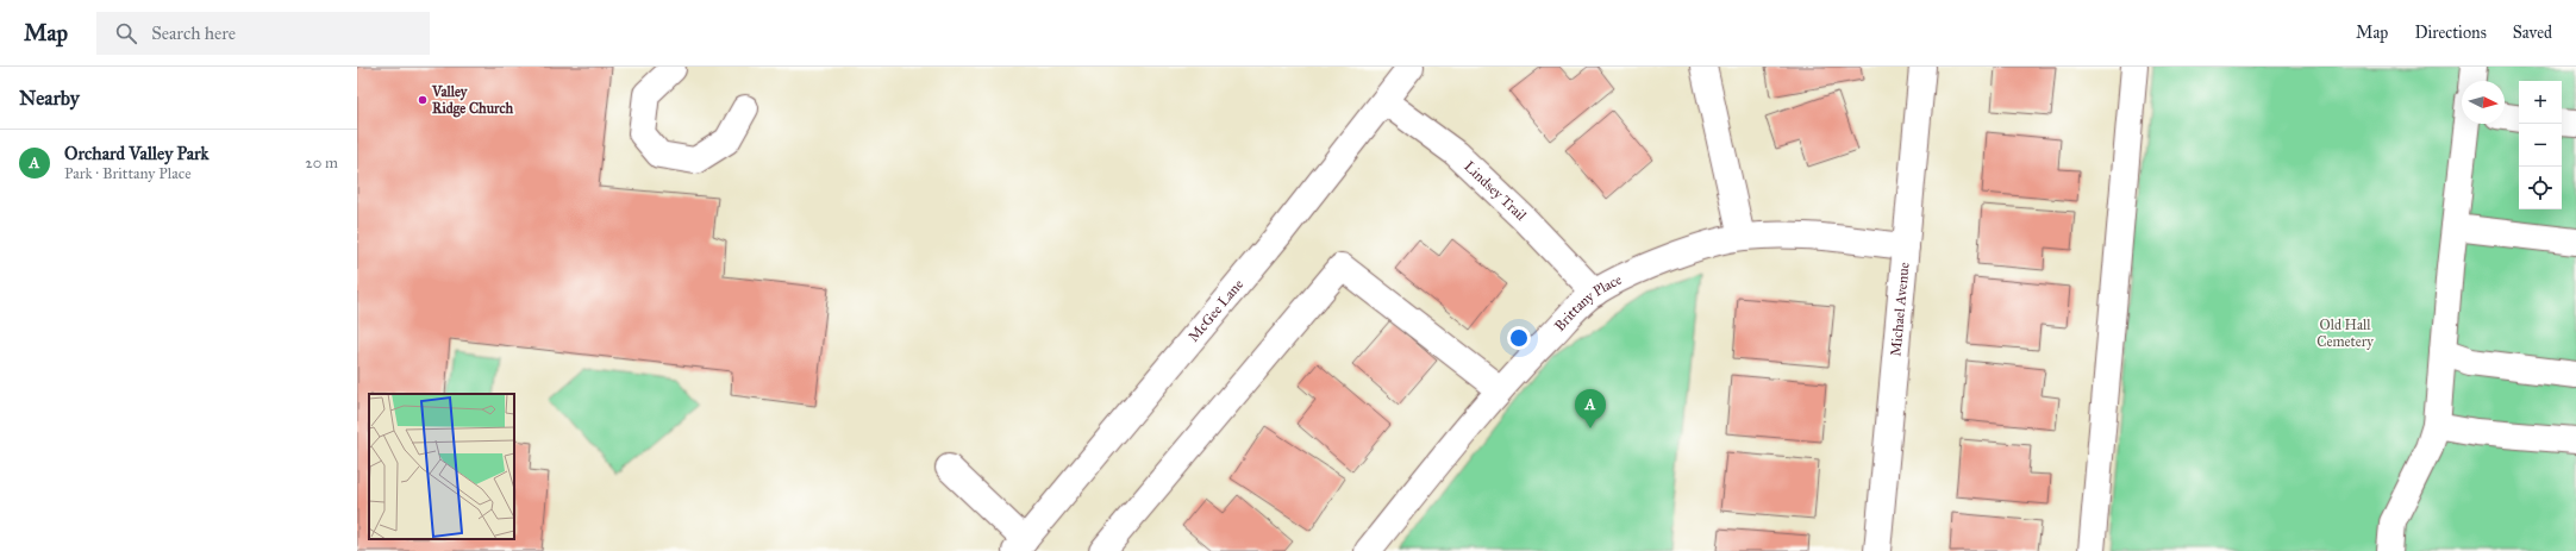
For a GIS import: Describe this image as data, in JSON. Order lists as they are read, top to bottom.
{
  "streets": {
    "street": [
      "Lindsey Trail",
      "Brittany Place",
      "Michael Avenue",
      "McGee Lane"
    ]
  },
  "crossings": [
    ["Lindsey Trail", "Brittany Place"],
    ["Lindsey Trail", "McGee Lane"],
    ["Brittany Place", "Michael Avenue"]
  ],
  "parks": ["Old Hall Cemetery"],
  "places": ["Valley Ridge Church"],
  "north": "right",
  "page": {
    "header": "Map",
    "search": "Search here",
    "nav": ["Map", "Directions", "Saved"],
    "heading": "Nearby",
    "map_buttons": ["+", "−"],
    "list": [
      {
        "mark": "A",
        "name": "Orchard Valley Park",
        "note": "Park · Brittany Place",
        "value": "20 m"
      }
    ],
    "pins": "A"
  }
}
